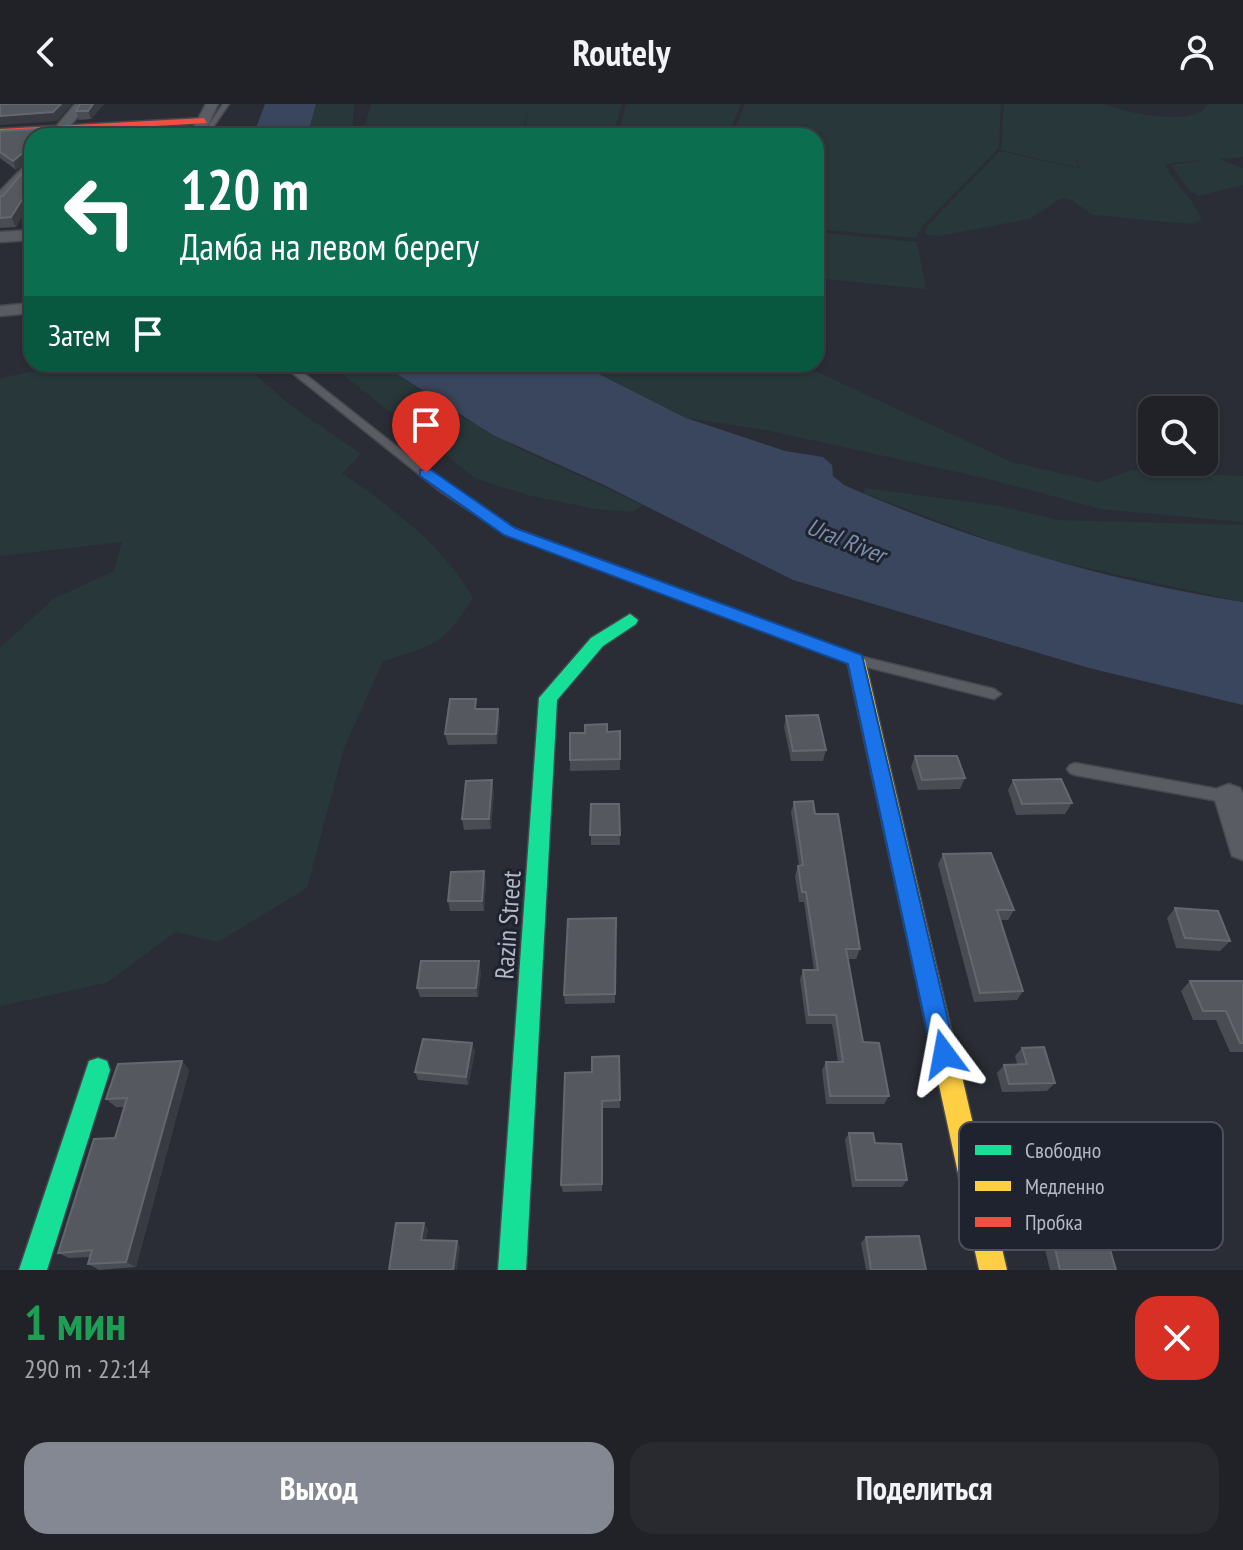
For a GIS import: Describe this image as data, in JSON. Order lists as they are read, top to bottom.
{
  "streets": {
    "street": ["Razin Street"]
  },
  "water": ["Ural River"],
  "legend": ["Свободно", "Медленно", "Пробка"],
  "page": {
    "header": "Routely",
    "turn": ["120 m", "Дамба на левом берегу"],
    "then": "Затем",
    "heading": ["1 мин", "290 m · 22:14"],
    "buttons": ["Выход", "Поделиться"]
  }
}
